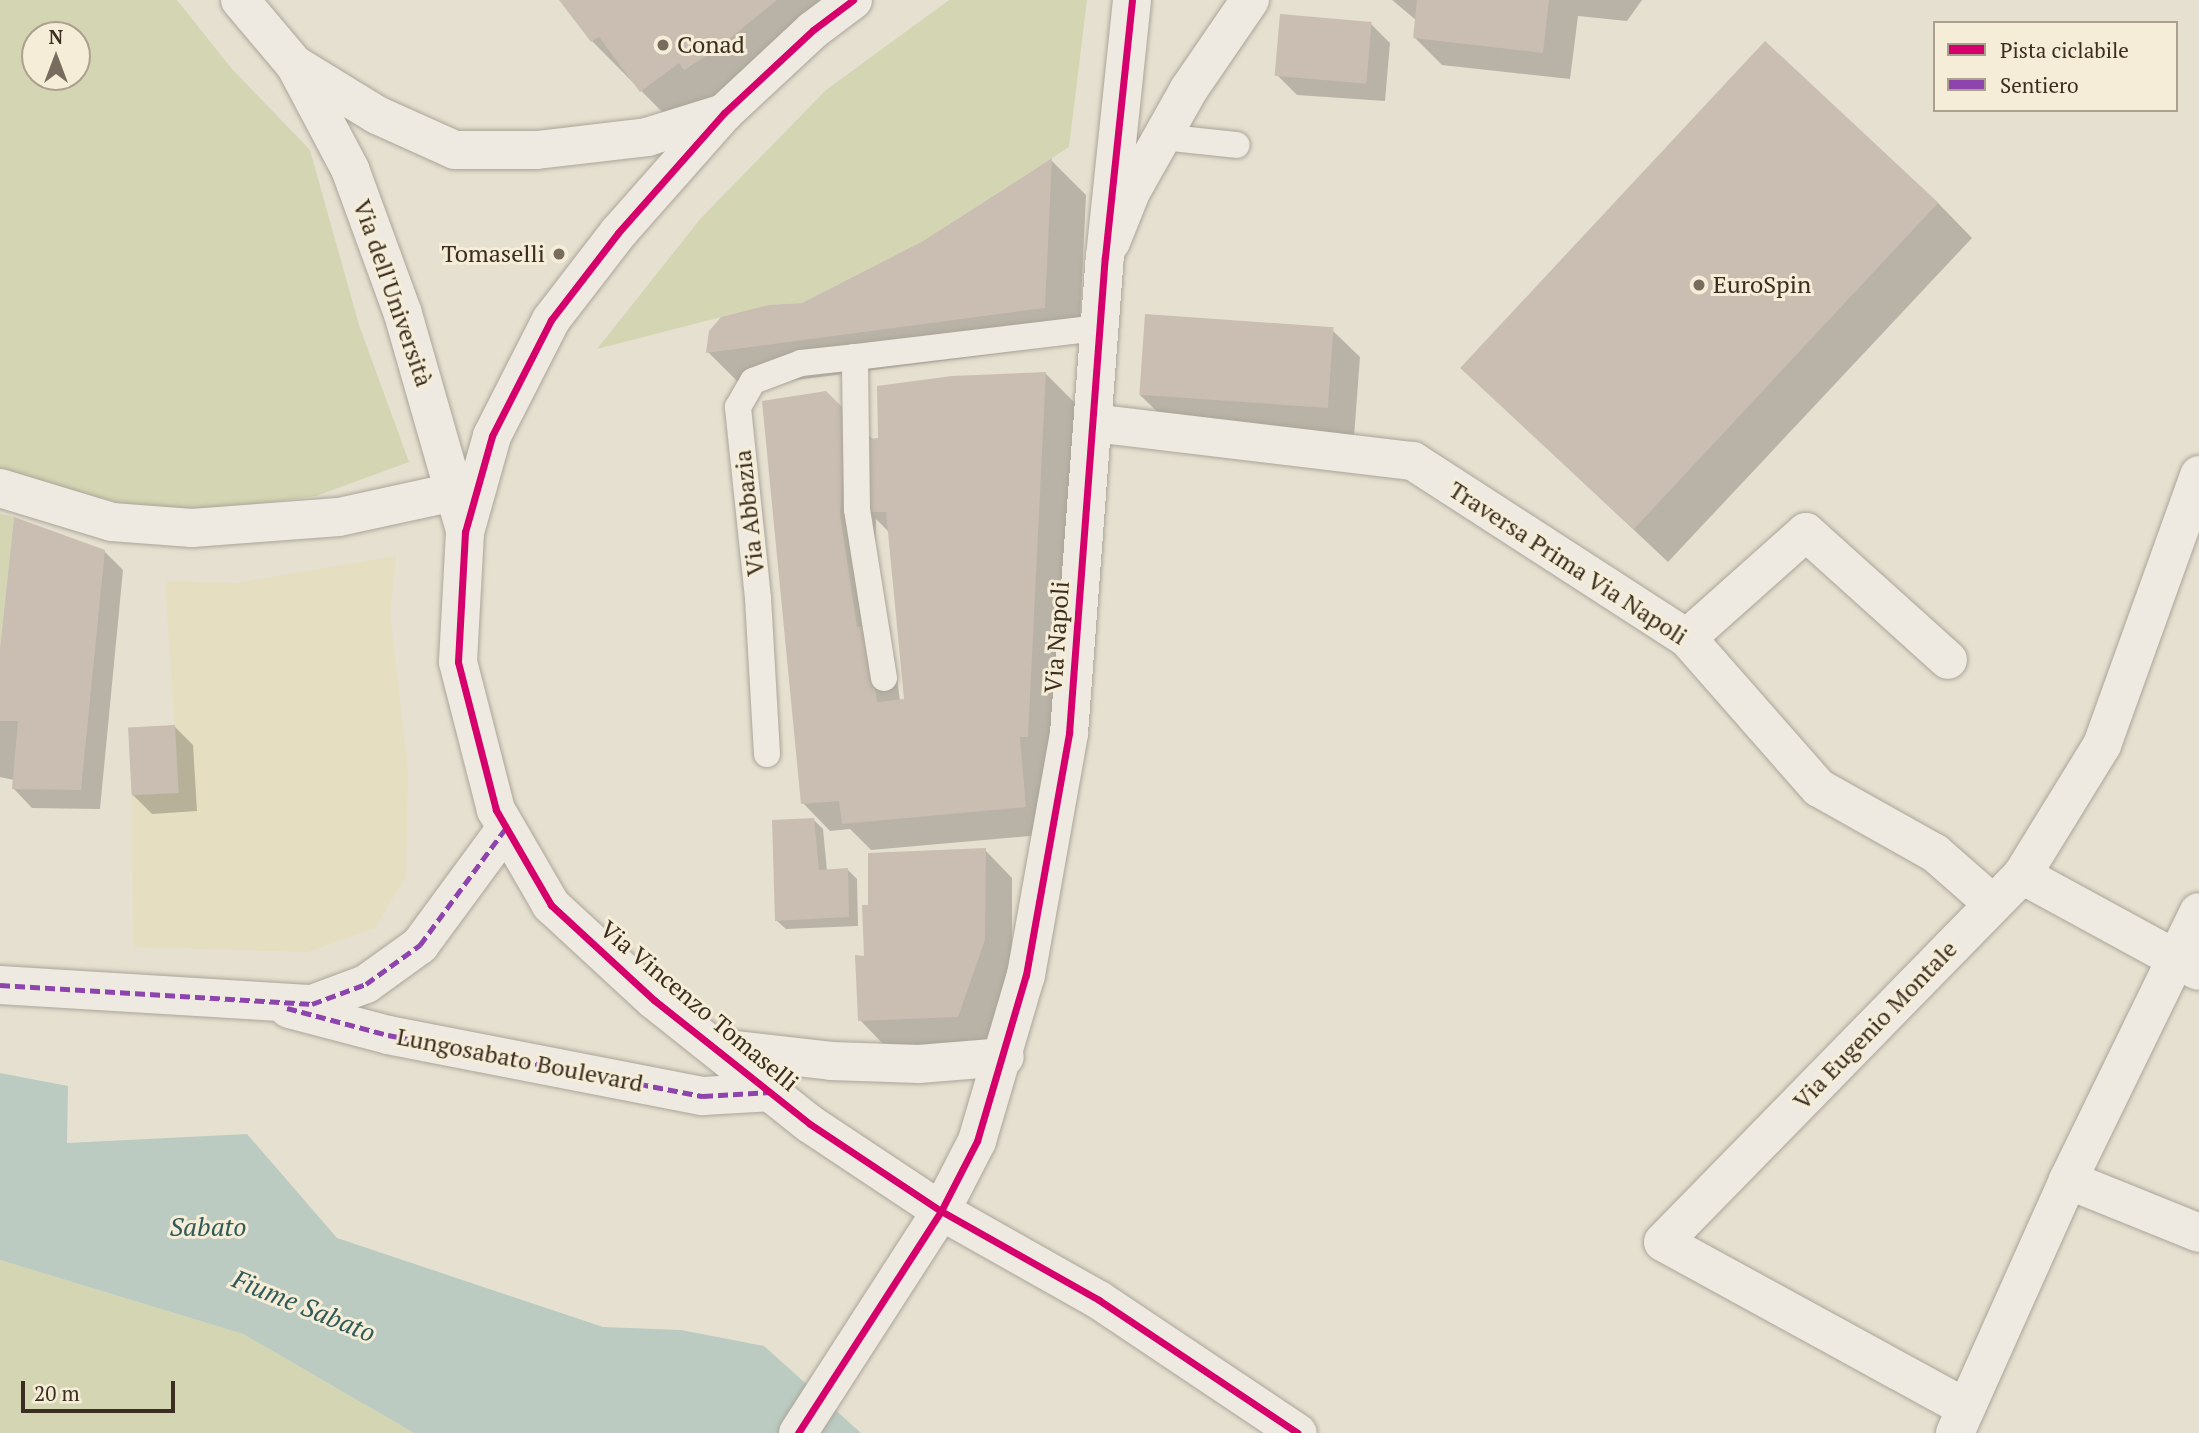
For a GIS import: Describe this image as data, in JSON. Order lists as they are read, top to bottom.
{
  "streets": {
    "street": [
      "Via dell'Università",
      "Traversa Prima Via Napoli",
      "Via Napoli",
      "Via Vincenzo Tomaselli",
      "Via Eugenio Montale",
      "Lungosabato Boulevard"
    ],
    "lane": ["Via Abbazia"]
  },
  "crossings": [
    ["Via dell'Università", "Via Vincenzo Tomaselli"],
    ["Via Abbazia", "Via Napoli"],
    ["Traversa Prima Via Napoli", "Via Napoli"],
    ["Traversa Prima Via Napoli", "Via Eugenio Montale"],
    ["Via Napoli", "Via Vincenzo Tomaselli"],
    ["Via Vincenzo Tomaselli", "Lungosabato Boulevard"]
  ],
  "water": ["Sabato", "Fiume Sabato"],
  "places": ["Conad", "Tomaselli", "EuroSpin"],
  "legend": ["Pista ciclabile", "Sentiero"],
  "scale_bar": "20 m",
  "north": "top"
}
